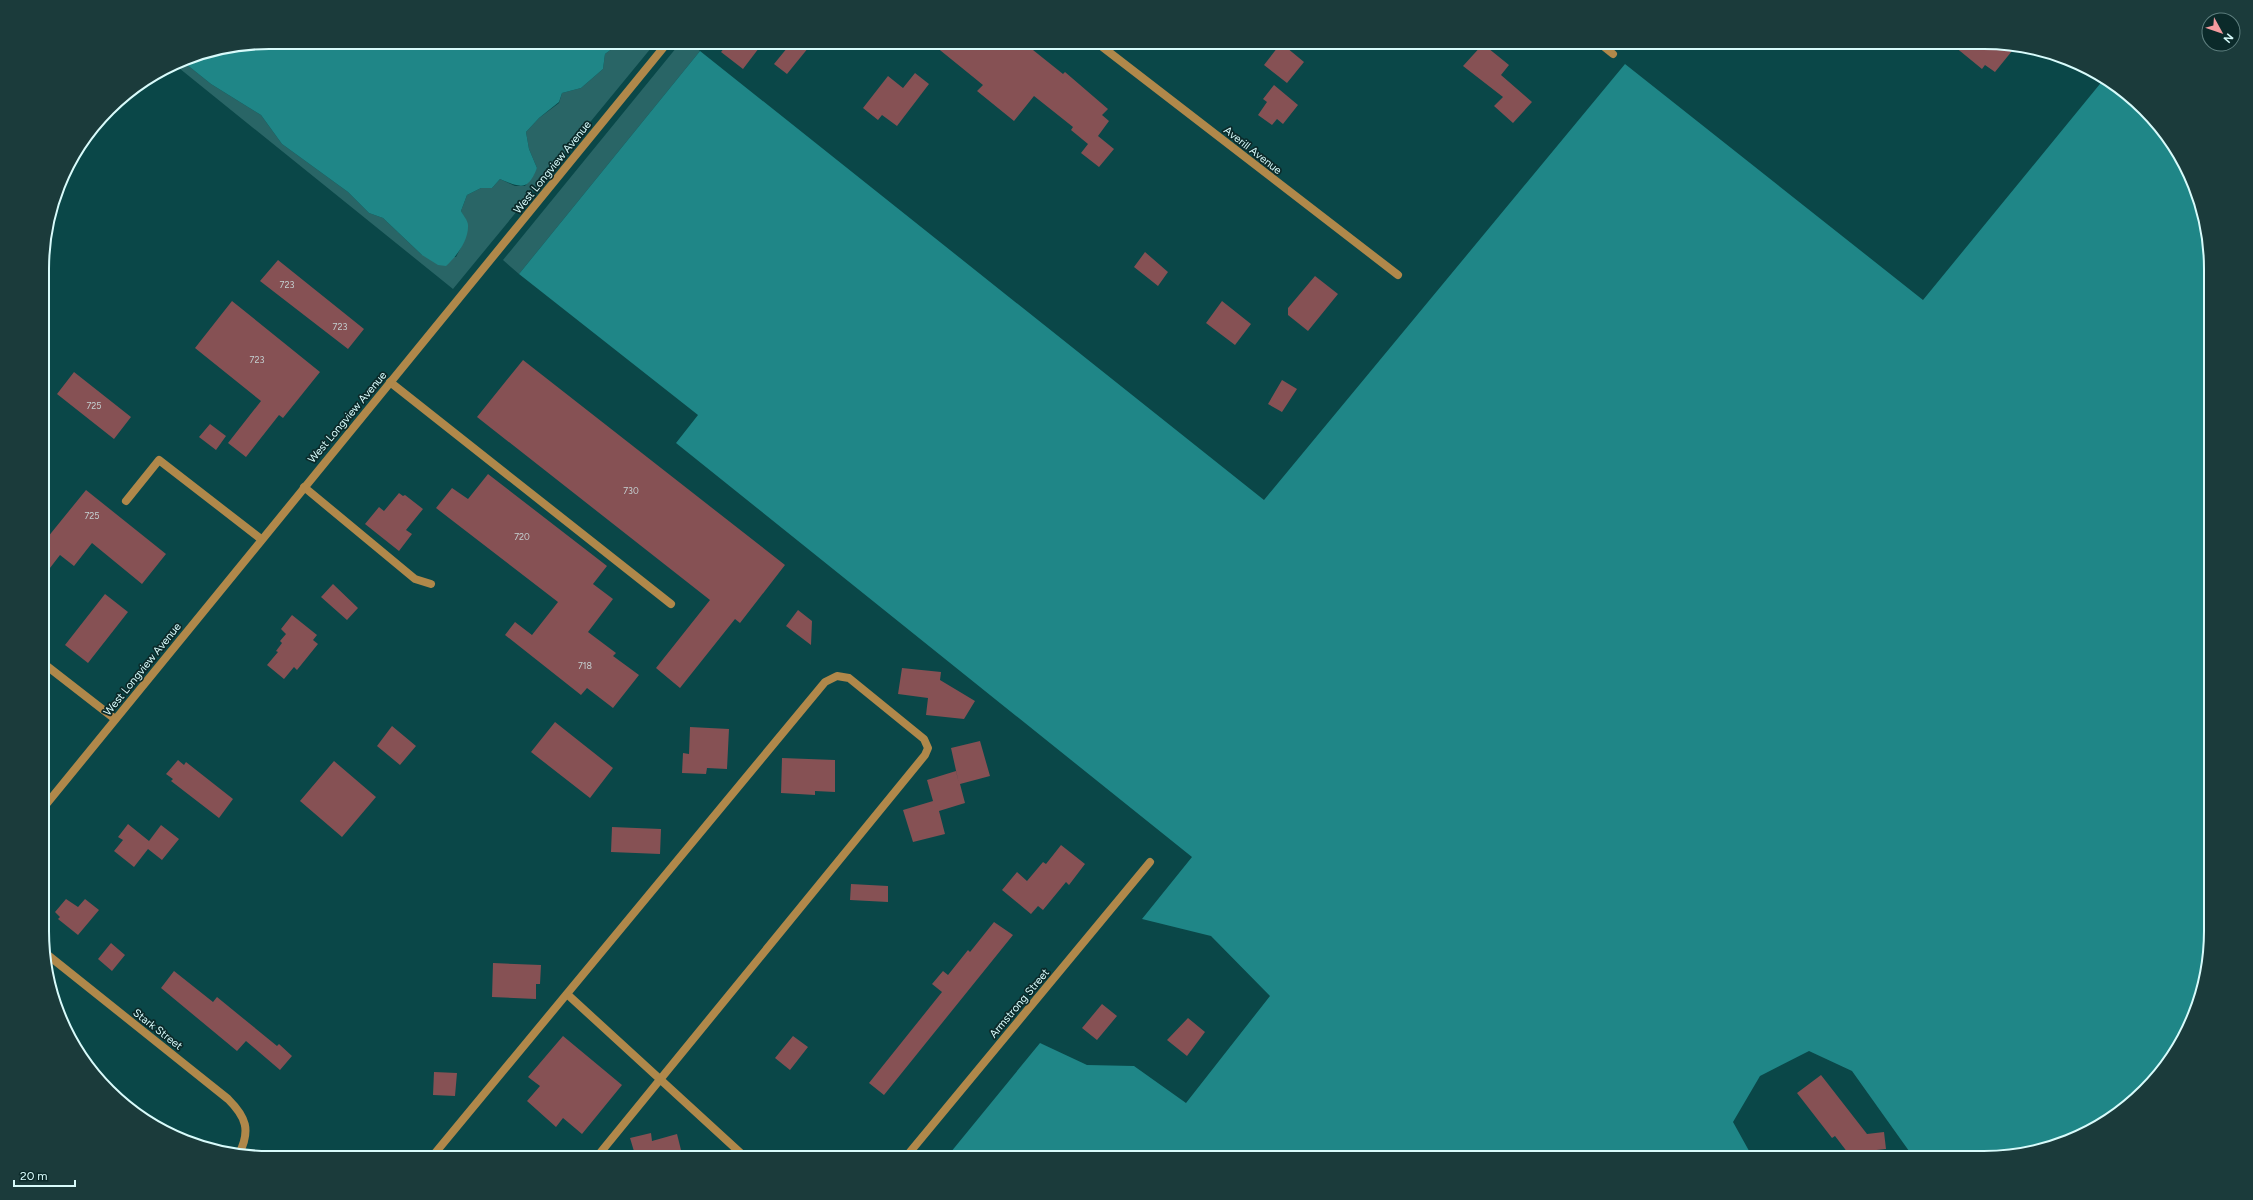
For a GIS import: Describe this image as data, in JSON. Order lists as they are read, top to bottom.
{
  "streets": {
    "street": [
      "Averill Avenue",
      "West Longview Avenue",
      "Armstrong Street",
      "Stark Street"
    ]
  },
  "house_numbers": [
    "723",
    "723",
    "723",
    "725",
    "730",
    "725",
    "720",
    "718"
  ],
  "scale_bar": "20 m",
  "north": "bottom right"
}
